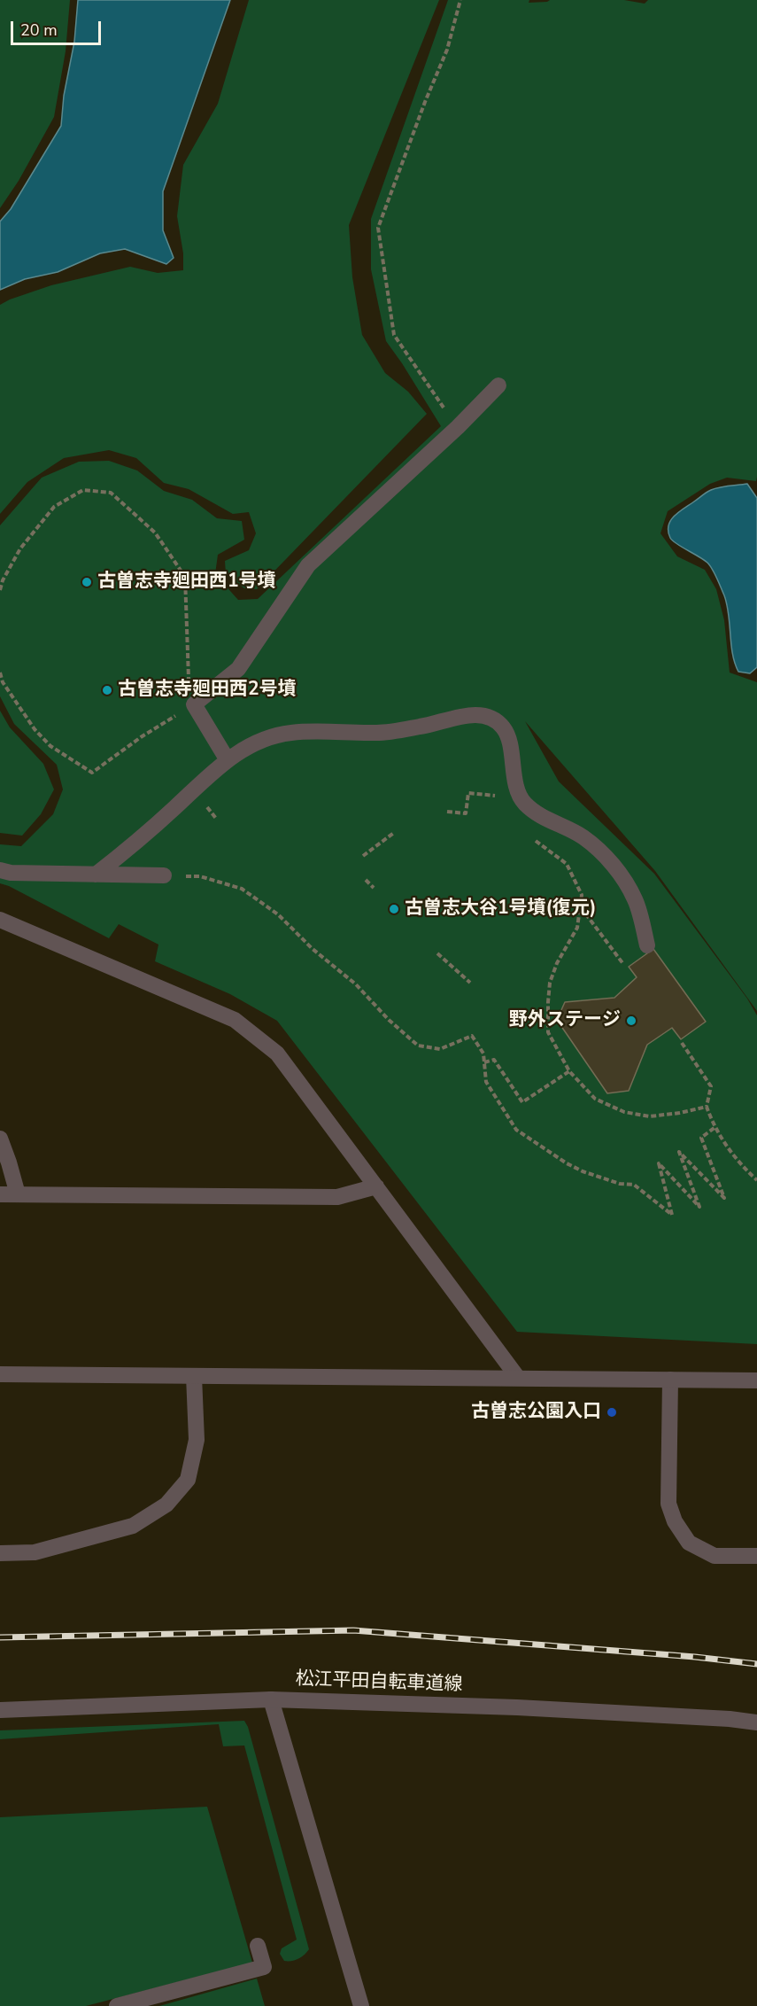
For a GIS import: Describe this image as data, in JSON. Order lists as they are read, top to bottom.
{
  "streets": {
    "street": ["松江平田自転車道線"]
  },
  "places": [
    "古曽志寺廻田西1号墳",
    "古曽志寺廻田西2号墳",
    "古曽志大谷1号墳(復元)",
    "野外ステージ",
    "古曽志公園入口"
  ],
  "scale_bar": "20 m"
}
